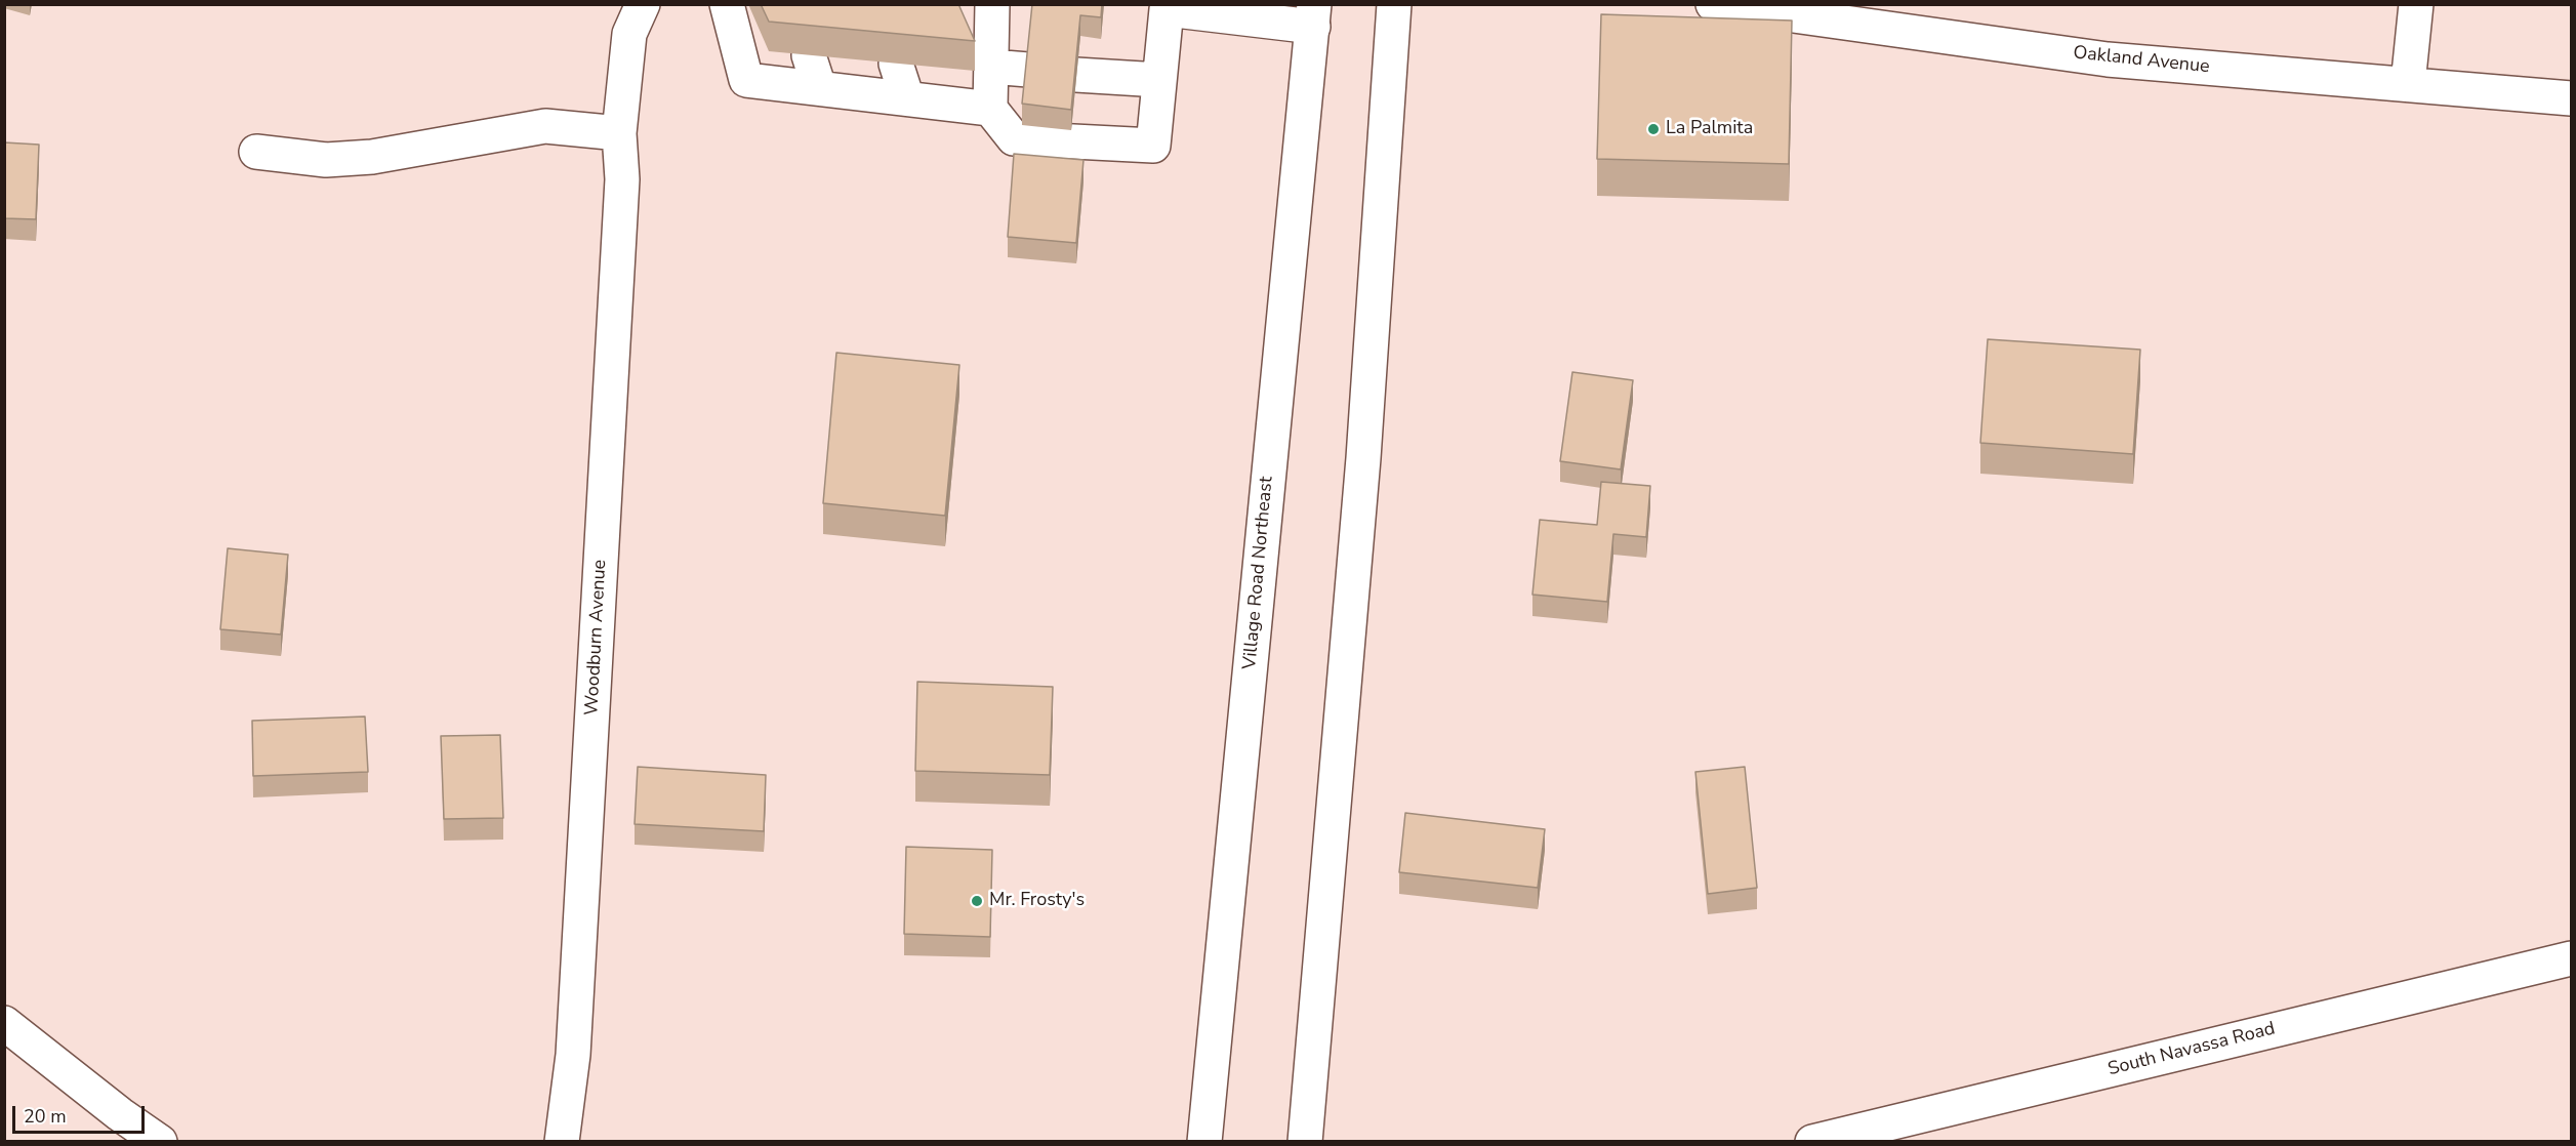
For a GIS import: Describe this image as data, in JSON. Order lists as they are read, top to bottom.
{
  "streets": {
    "street": [
      "Oakland Avenue",
      "Village Road Northeast",
      "Woodburn Avenue",
      "South Navassa Road"
    ]
  },
  "places": ["La Palmita", "Mr. Frosty's"],
  "scale_bar": "20 m"
}
